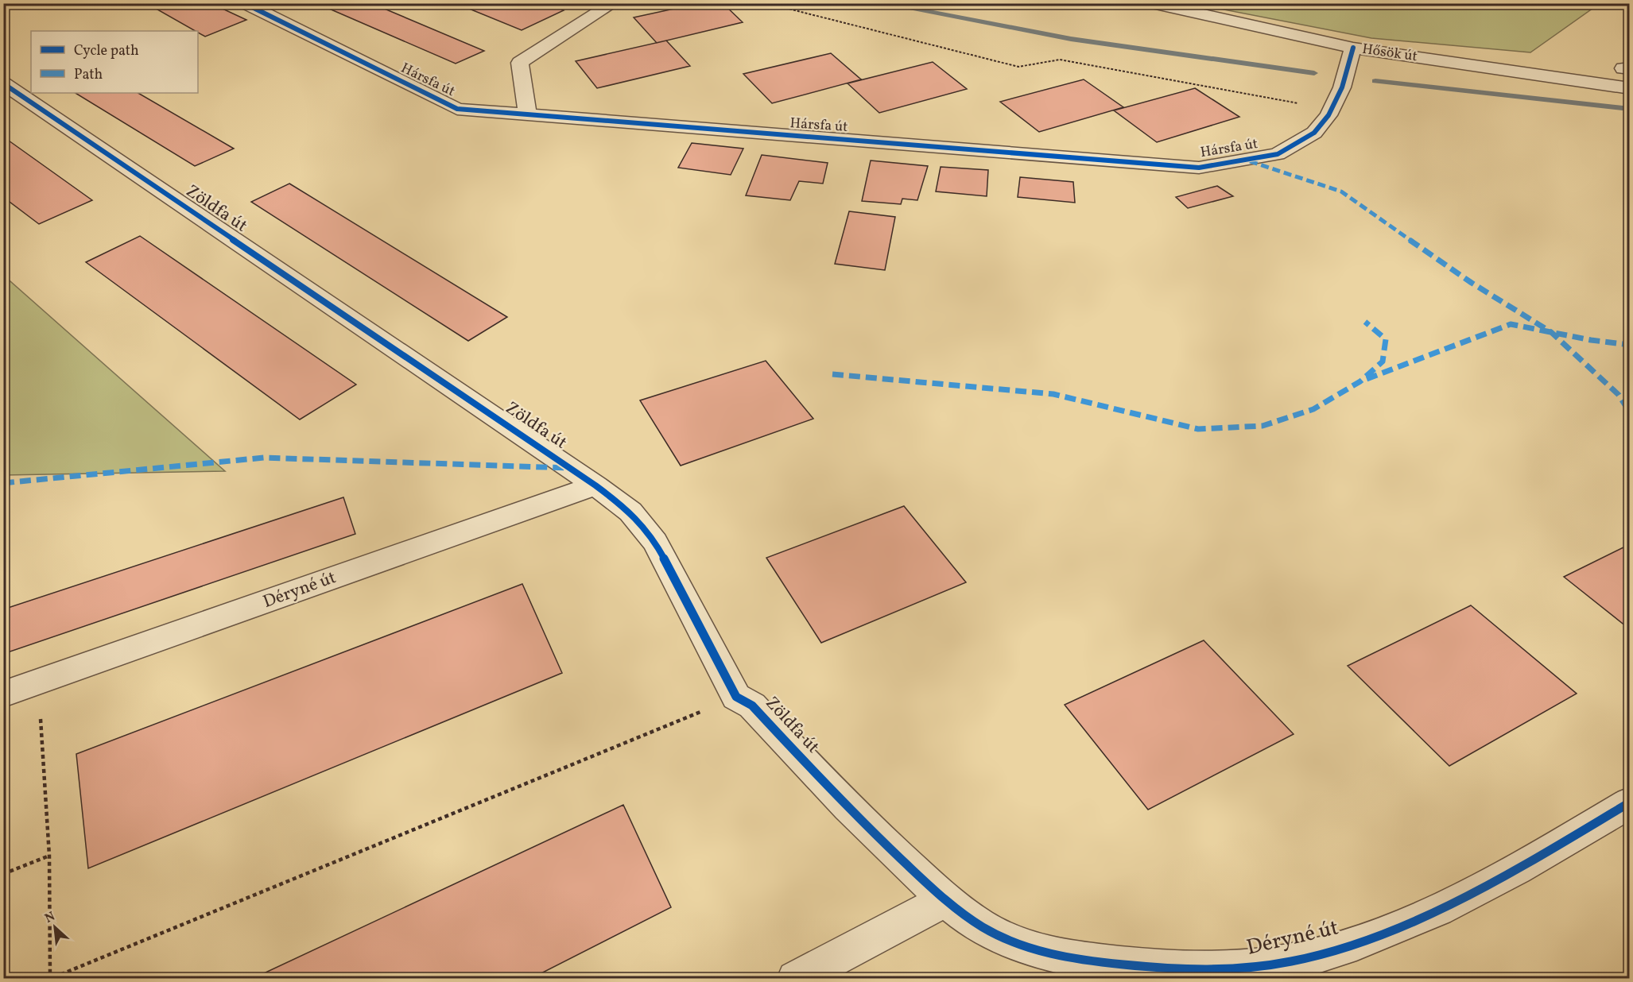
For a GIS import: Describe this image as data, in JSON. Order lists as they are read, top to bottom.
{
  "streets": {
    "street": [
      "Hősök út",
      "Hársfa út",
      "Zöldfa út",
      "Déryné út"
    ]
  },
  "crossings": [
    ["Hősök út", "Hársfa út"],
    ["Zöldfa út", "Déryné út"]
  ],
  "legend": ["Cycle path", "Path"],
  "north": "top left"
}
